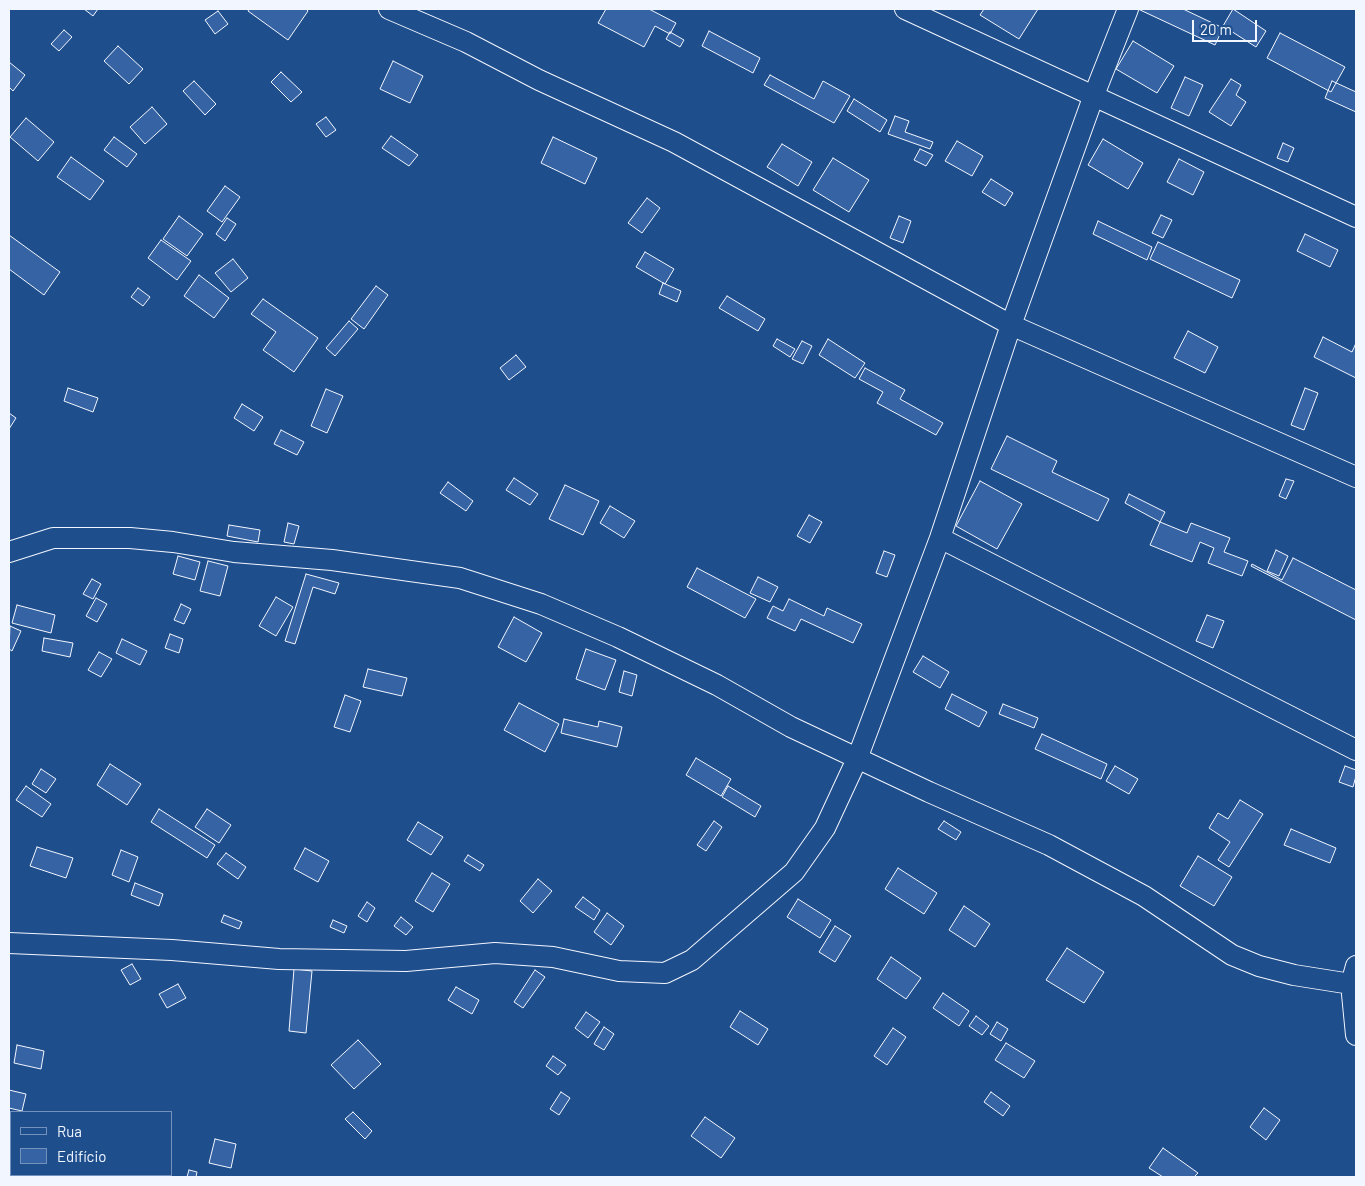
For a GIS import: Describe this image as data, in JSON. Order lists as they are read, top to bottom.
{
  "legend": ["Rua", "Edifício"],
  "scale_bar": "20 m"
}
